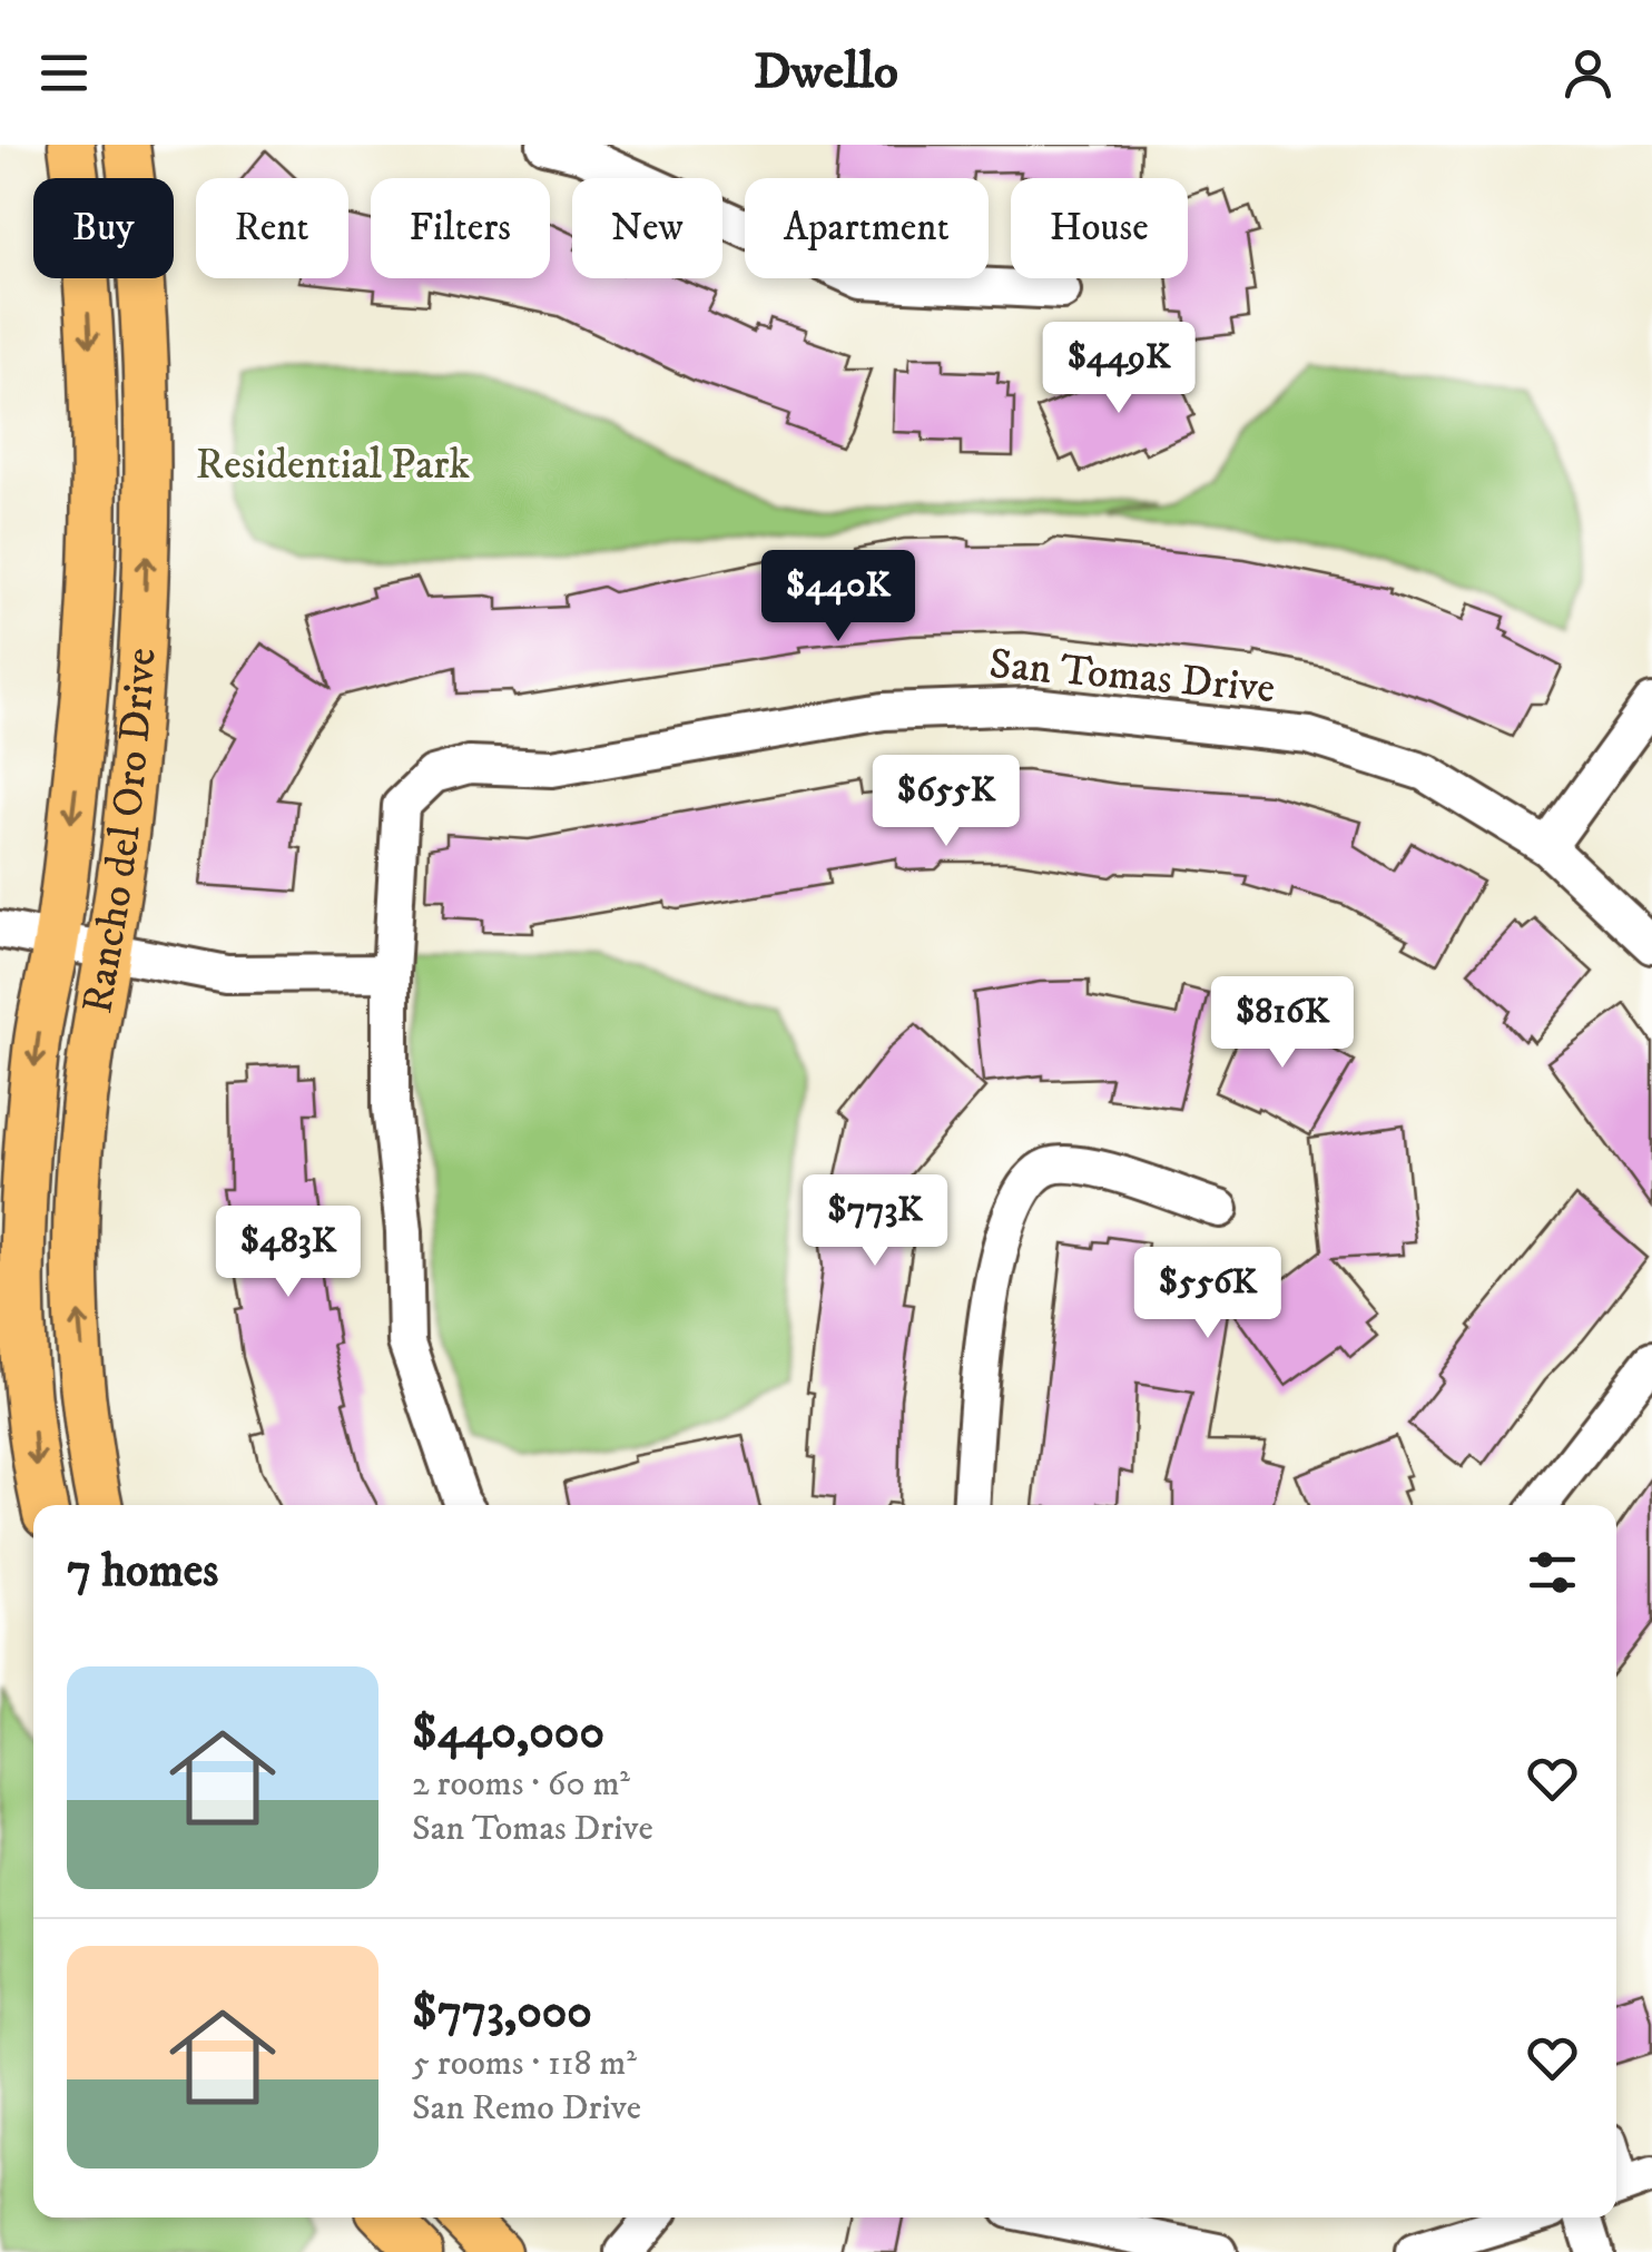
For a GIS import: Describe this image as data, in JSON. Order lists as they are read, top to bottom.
{
  "streets": {
    "main road": ["Rancho del Oro Drive"],
    "street": ["San Tomas Drive"]
  },
  "parks": ["Residential Park"],
  "page": {
    "header": "Dwello",
    "chip": [
      "Buy",
      "Rent",
      "Filters",
      "New",
      "Apartment",
      "House"
    ],
    "price": [
      "$449K",
      "$440K",
      "$655K",
      "$816K",
      "$773K",
      "$483K",
      "$556K"
    ],
    "heading": "7 homes",
    "list": [
      {
        "name": "$440,000",
        "note": "2 rooms · 60 m² · San Tomas Drive"
      },
      {
        "name": "$773,000",
        "note": "5 rooms · 118 m² · San Remo Drive"
      }
    ]
  }
}
